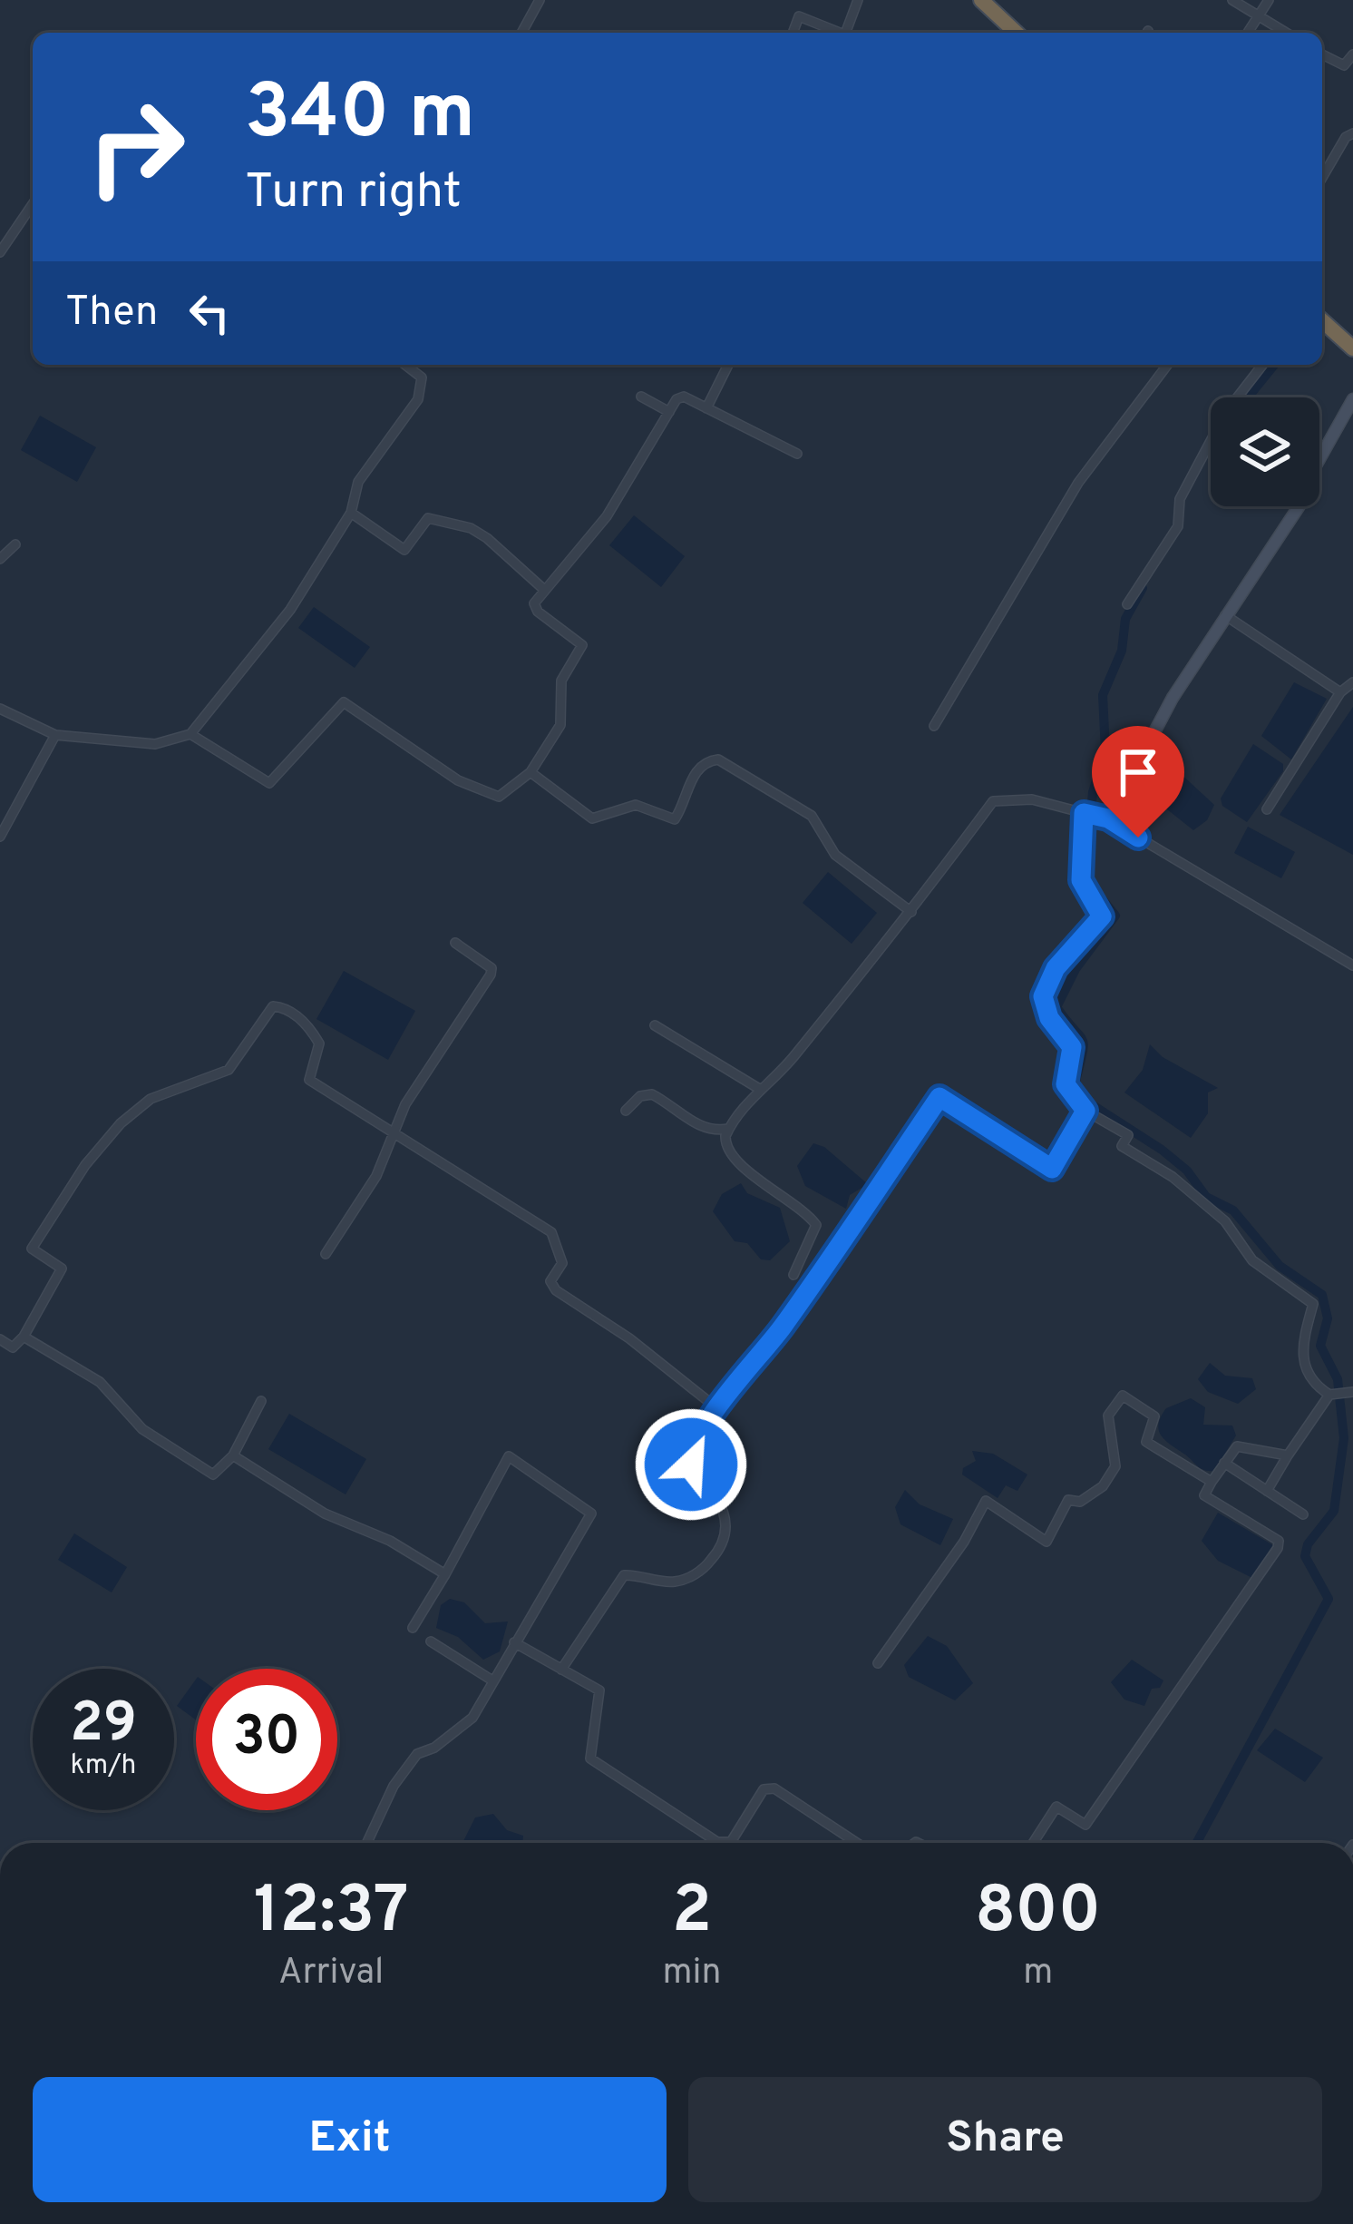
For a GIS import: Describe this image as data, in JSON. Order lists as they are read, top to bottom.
{
  "page": {
    "turn": ["340 m", "Turn right"],
    "then": "Then",
    "speed": "29 km/h",
    "limit": "30",
    "eta": [
      "12:37",
      "Arrival",
      "2",
      "min",
      "800",
      "m"
    ],
    "buttons": ["Exit", "Share"]
  }
}
